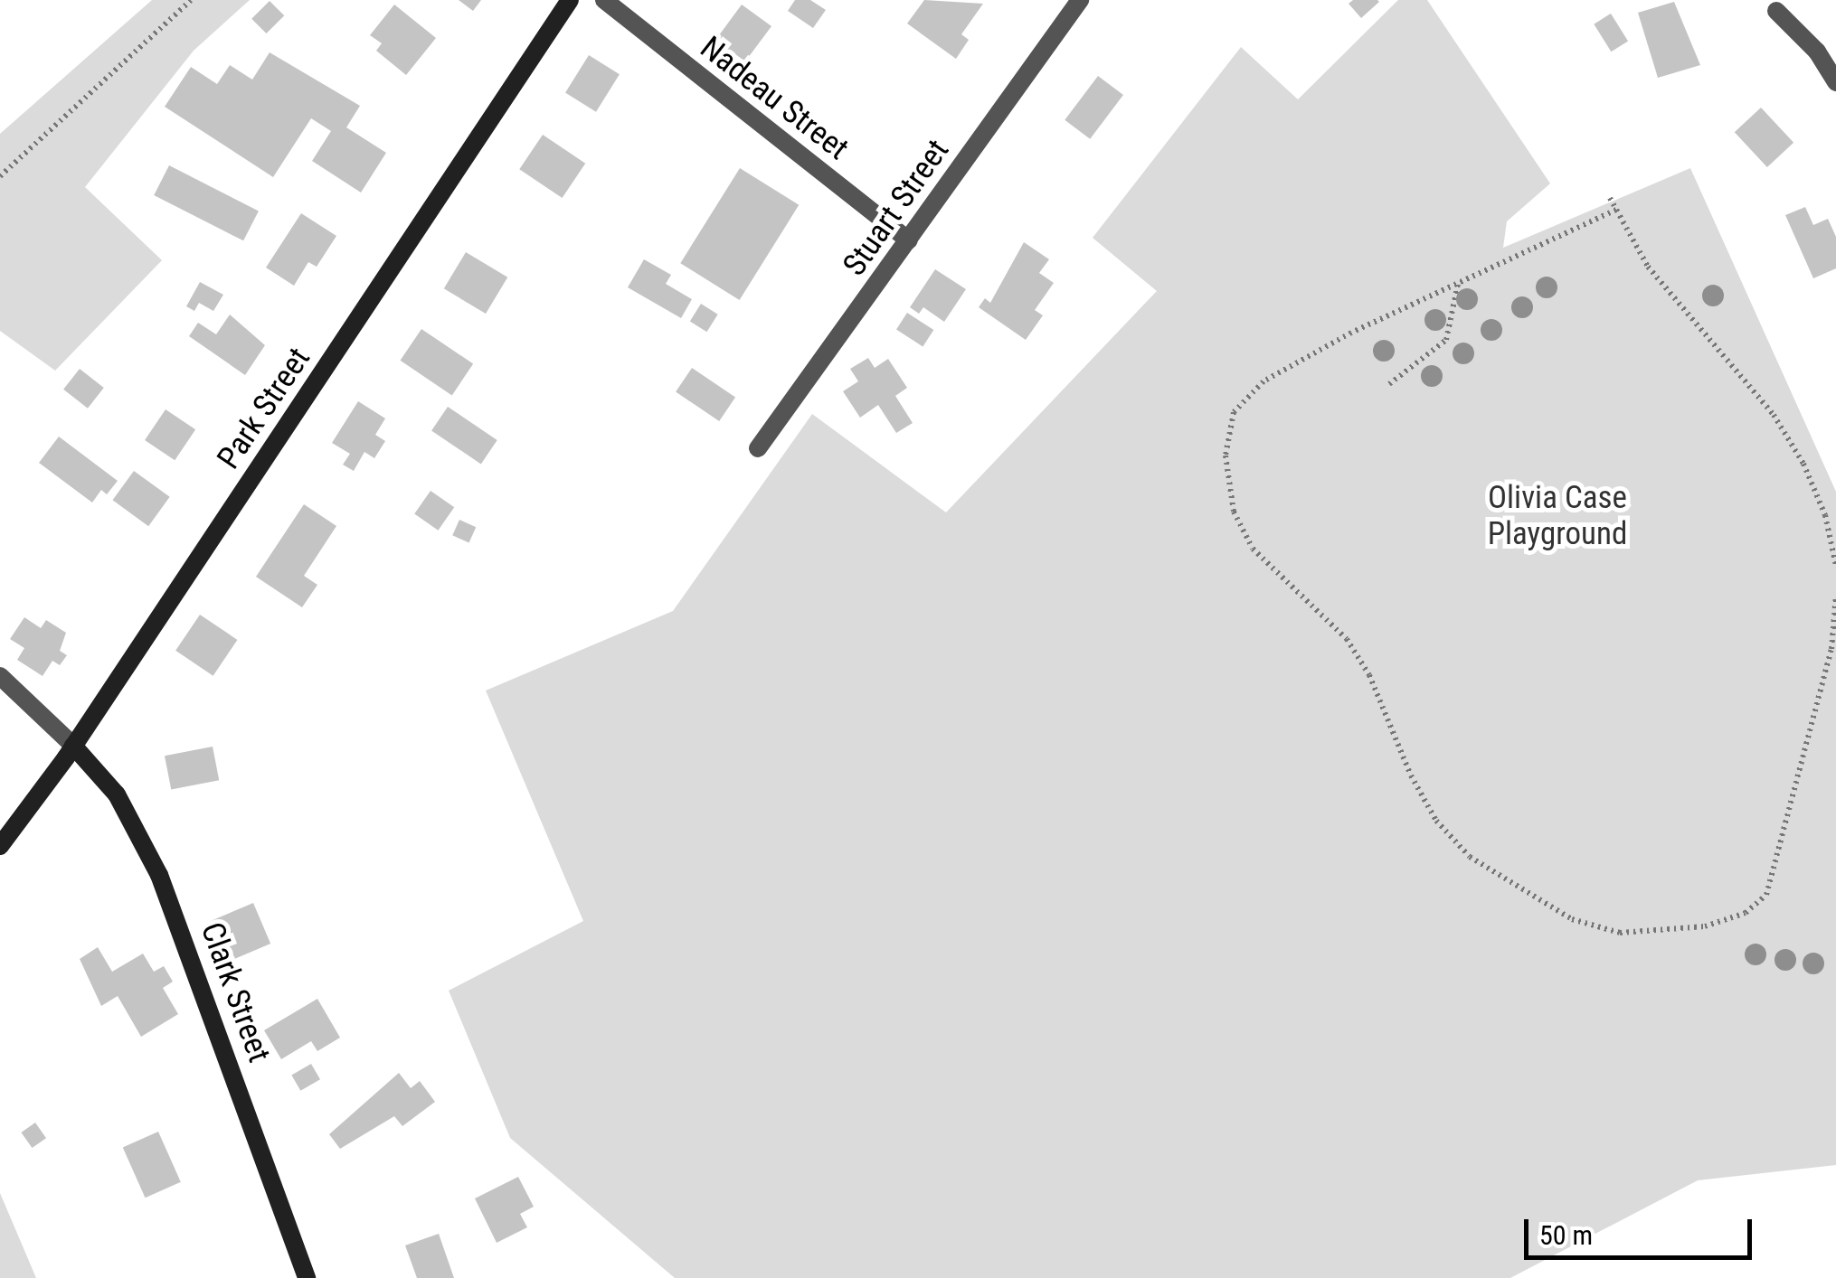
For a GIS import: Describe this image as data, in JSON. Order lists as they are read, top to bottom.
{
  "streets": {
    "street": [
      "Nadeau Street",
      "Stuart Street",
      "Park Street",
      "Clark Street"
    ]
  },
  "crossings": [
    ["Nadeau Street", "Stuart Street"],
    ["Park Street", "Clark Street"]
  ],
  "parks": ["Olivia Case Playground"],
  "scale_bar": "50 m"
}
